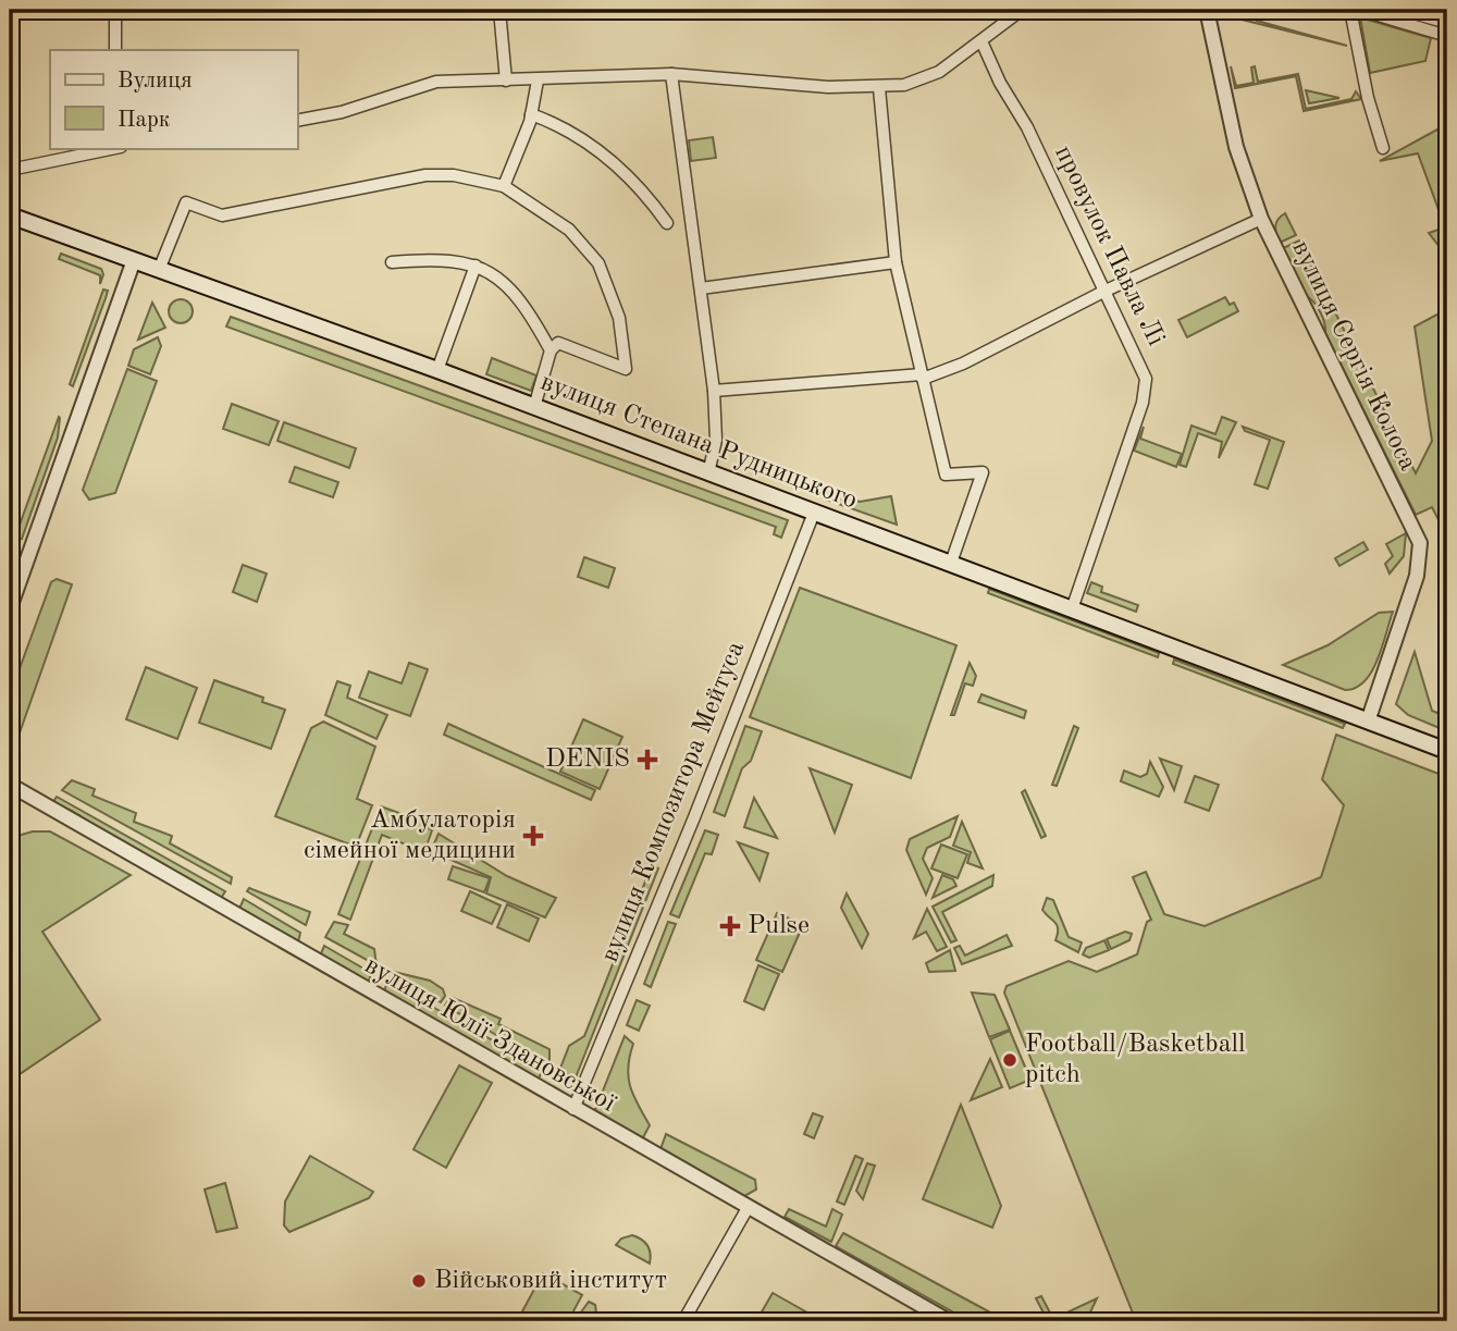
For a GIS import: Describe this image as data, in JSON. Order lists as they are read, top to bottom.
{
  "streets": {
    "main road": ["вулиця Степана Рудницького"],
    "street": [
      "провулок Павла Лі",
      "вулиця Сергія Колоса",
      "вулиця Композитора Мейтуса",
      "вулиця Юлії Здановської"
    ]
  },
  "crossings": [
    ["провулок Павла Лі", "вулиця Степана Рудницького"],
    ["вулиця Сергія Колоса", "вулиця Степана Рудницького"],
    ["вулиця Степана Рудницького", "вулиця Композитора Мейтуса"],
    ["вулиця Композитора Мейтуса", "вулиця Юлії Здановської"]
  ],
  "places": {
    "health": ["DENIS", "Амбулаторія сімейної медицини", "Pulse"],
    "other": ["Football/Basketball pitch", "Військовий інститут"]
  },
  "legend": ["Вулиця", "Парк"]
}
